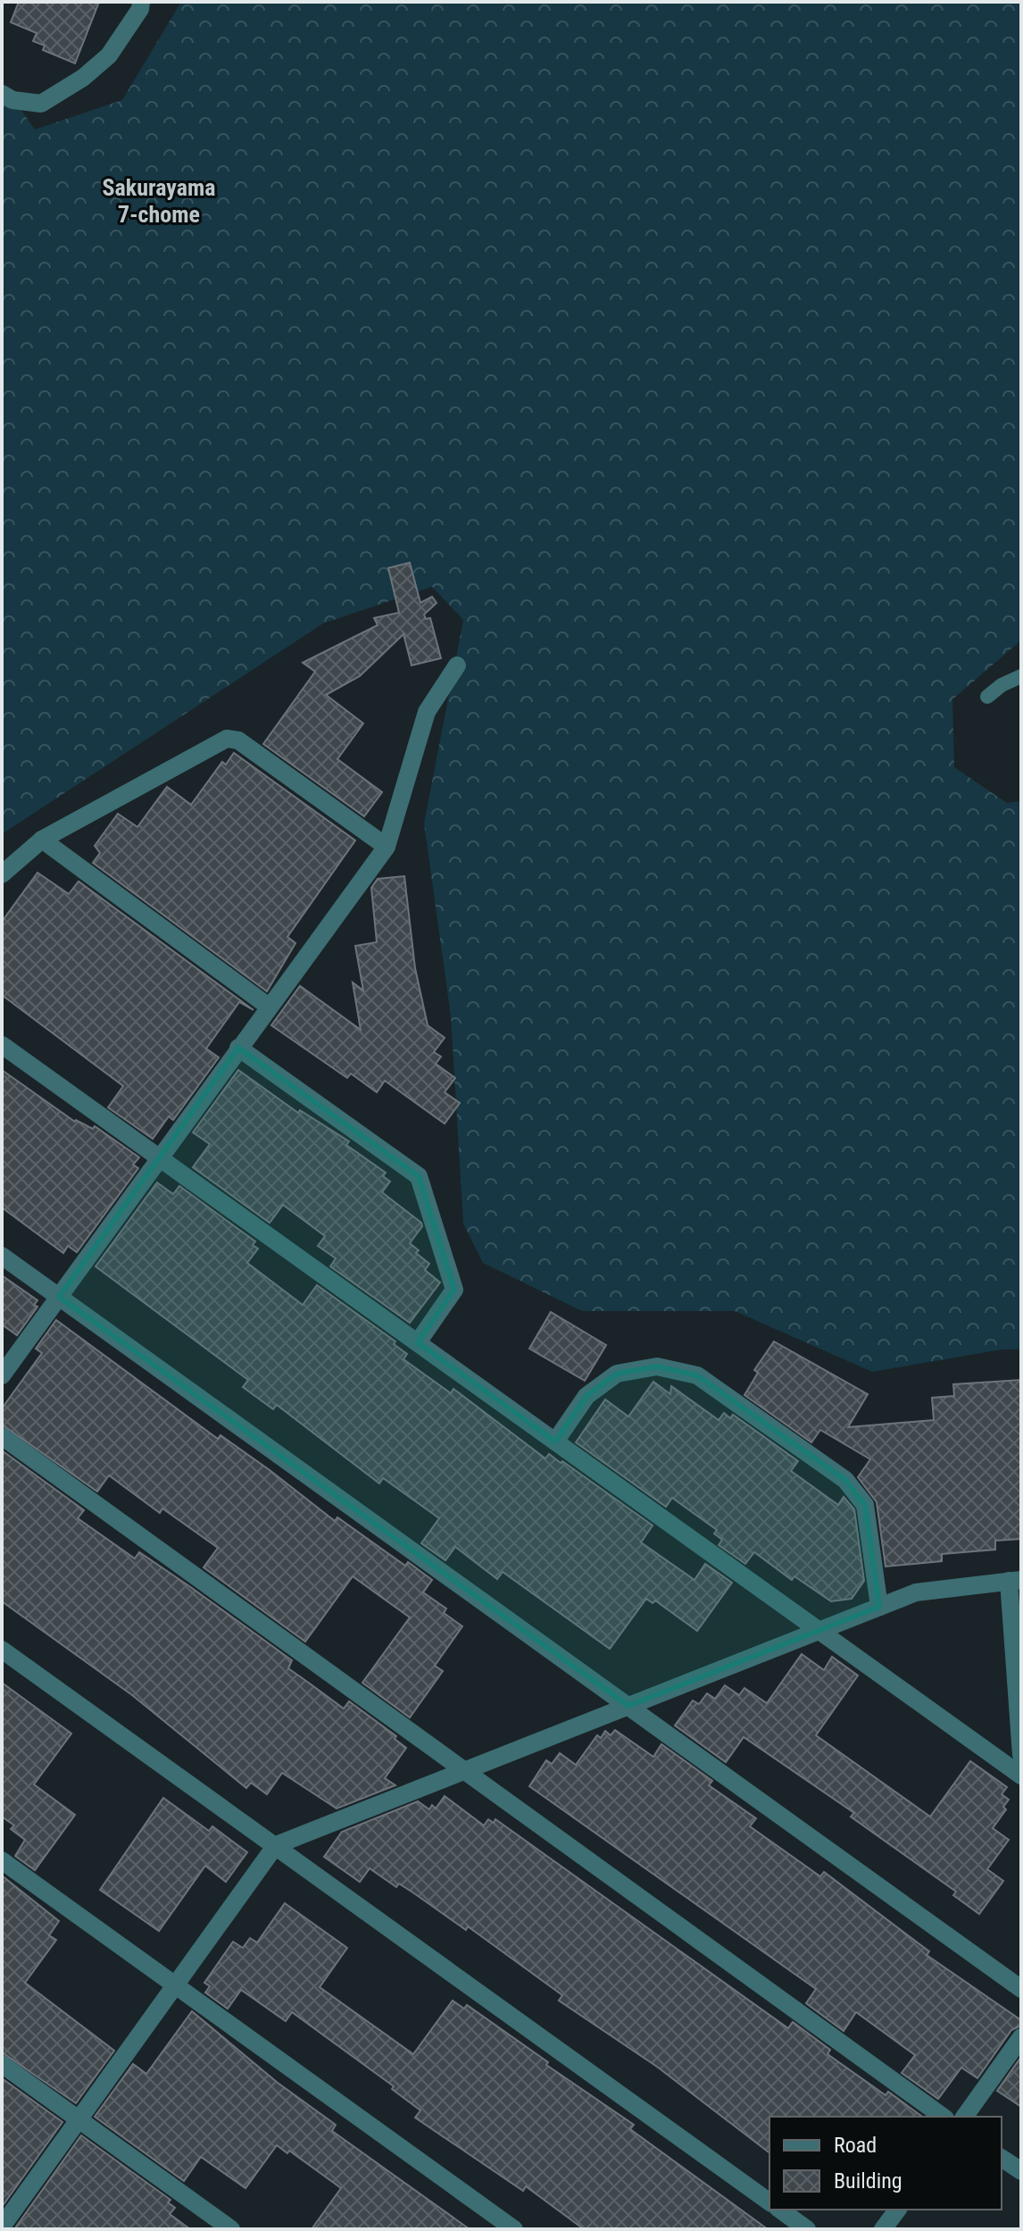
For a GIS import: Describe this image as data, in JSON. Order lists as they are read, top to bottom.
{
  "districts": ["Sakurayama 7-chome"],
  "legend": ["Road", "Building"]
}
